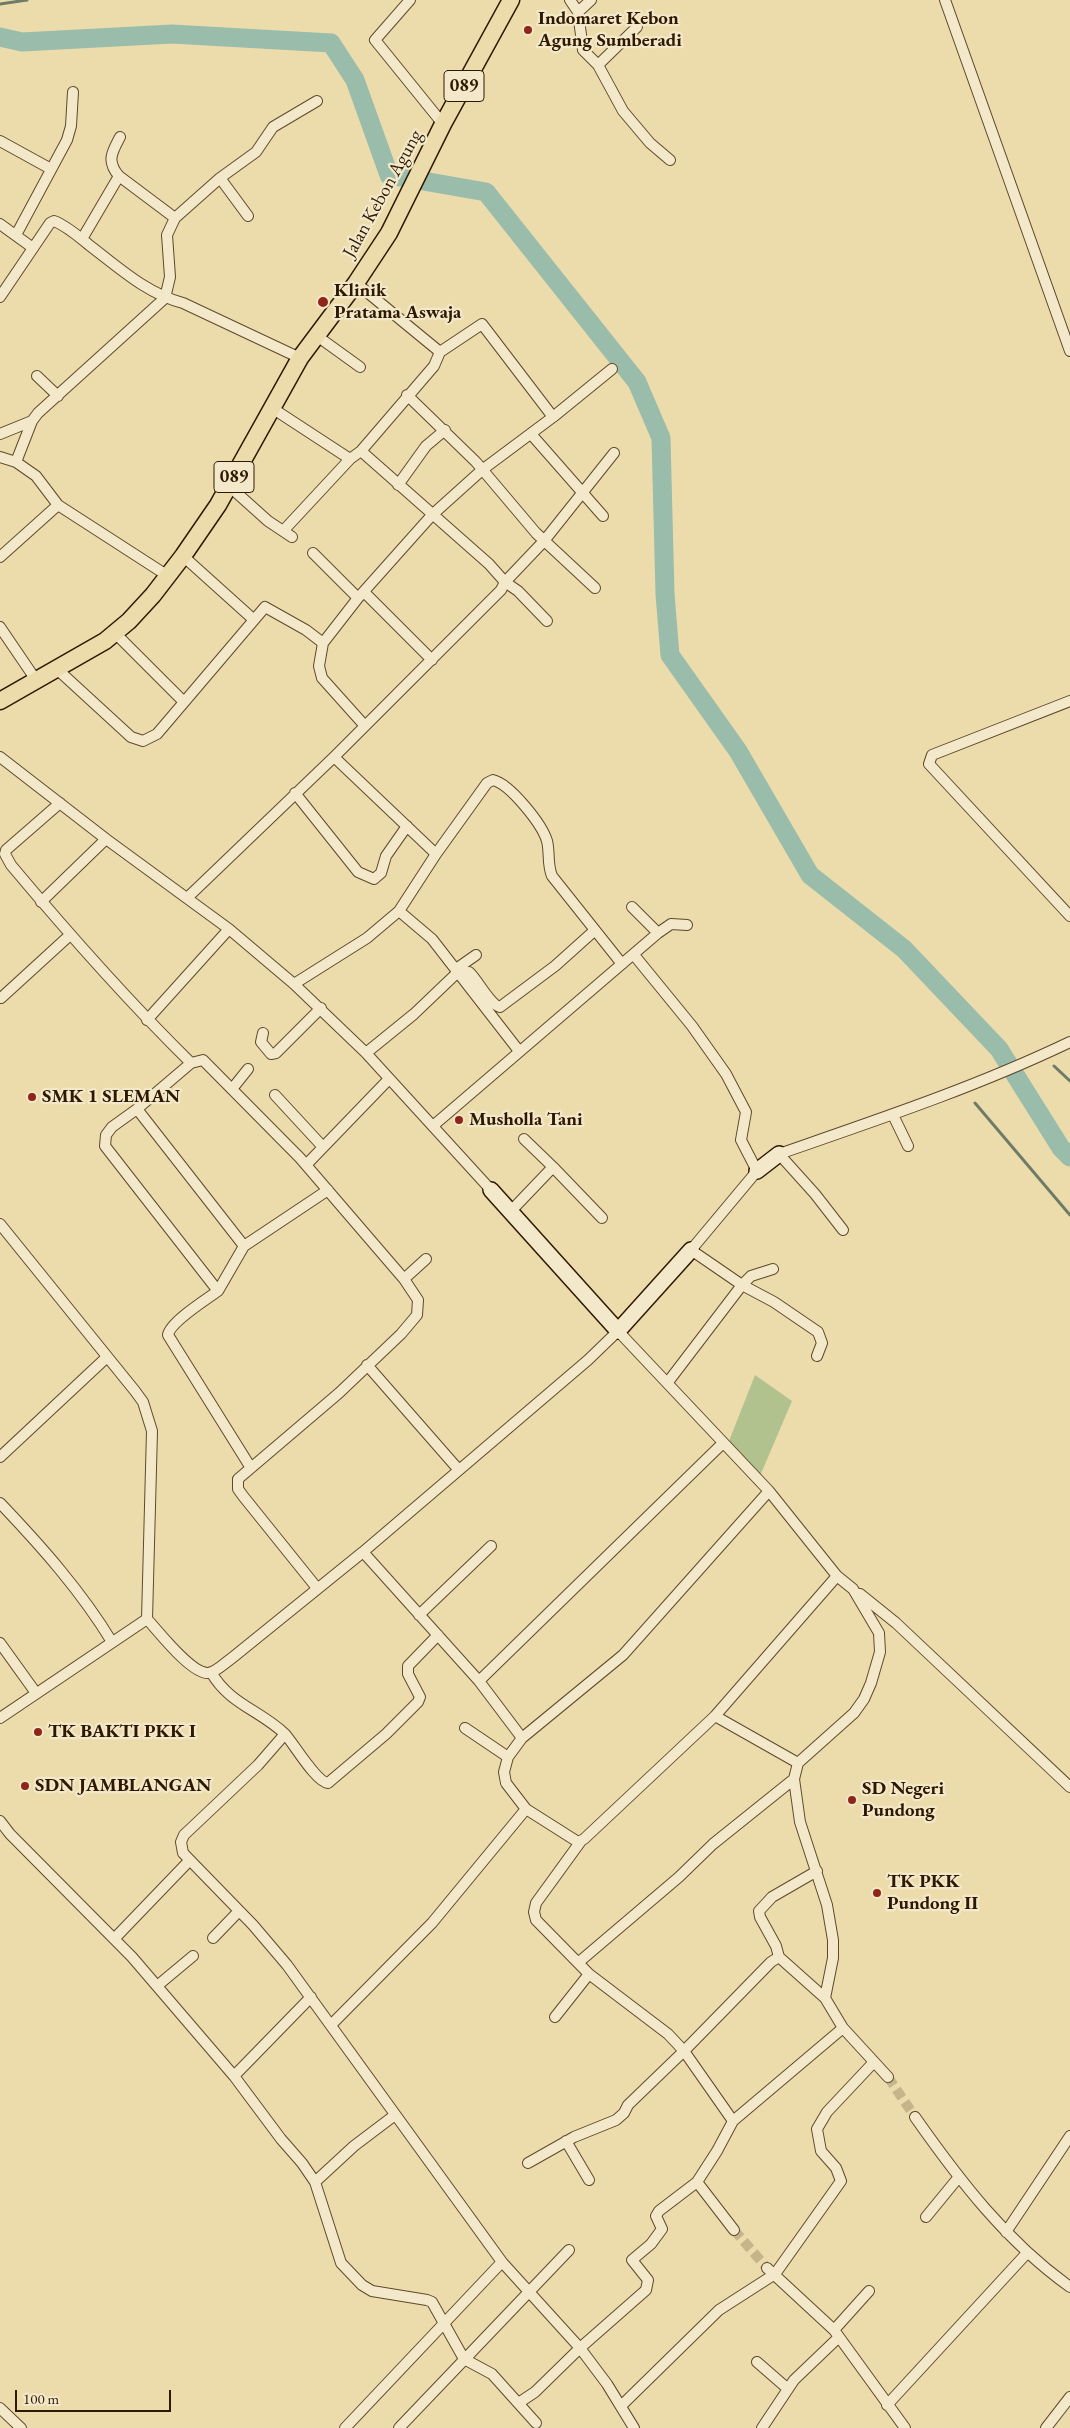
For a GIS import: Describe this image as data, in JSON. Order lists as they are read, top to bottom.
{
  "streets": {
    "main road": ["089", "Jalan Kebon Agung"]
  },
  "places": [
    "Indomaret Kebon Agung Sumberadi",
    "Klinik Pratama Aswaja",
    "SMK 1 SLEMAN",
    "Musholla Tani",
    "TK BAKTI PKK I",
    "SDN JAMBLANGAN",
    "SD Negeri Pundong",
    "TK PKK Pundong II"
  ],
  "scale_bar": "100 m"
}
